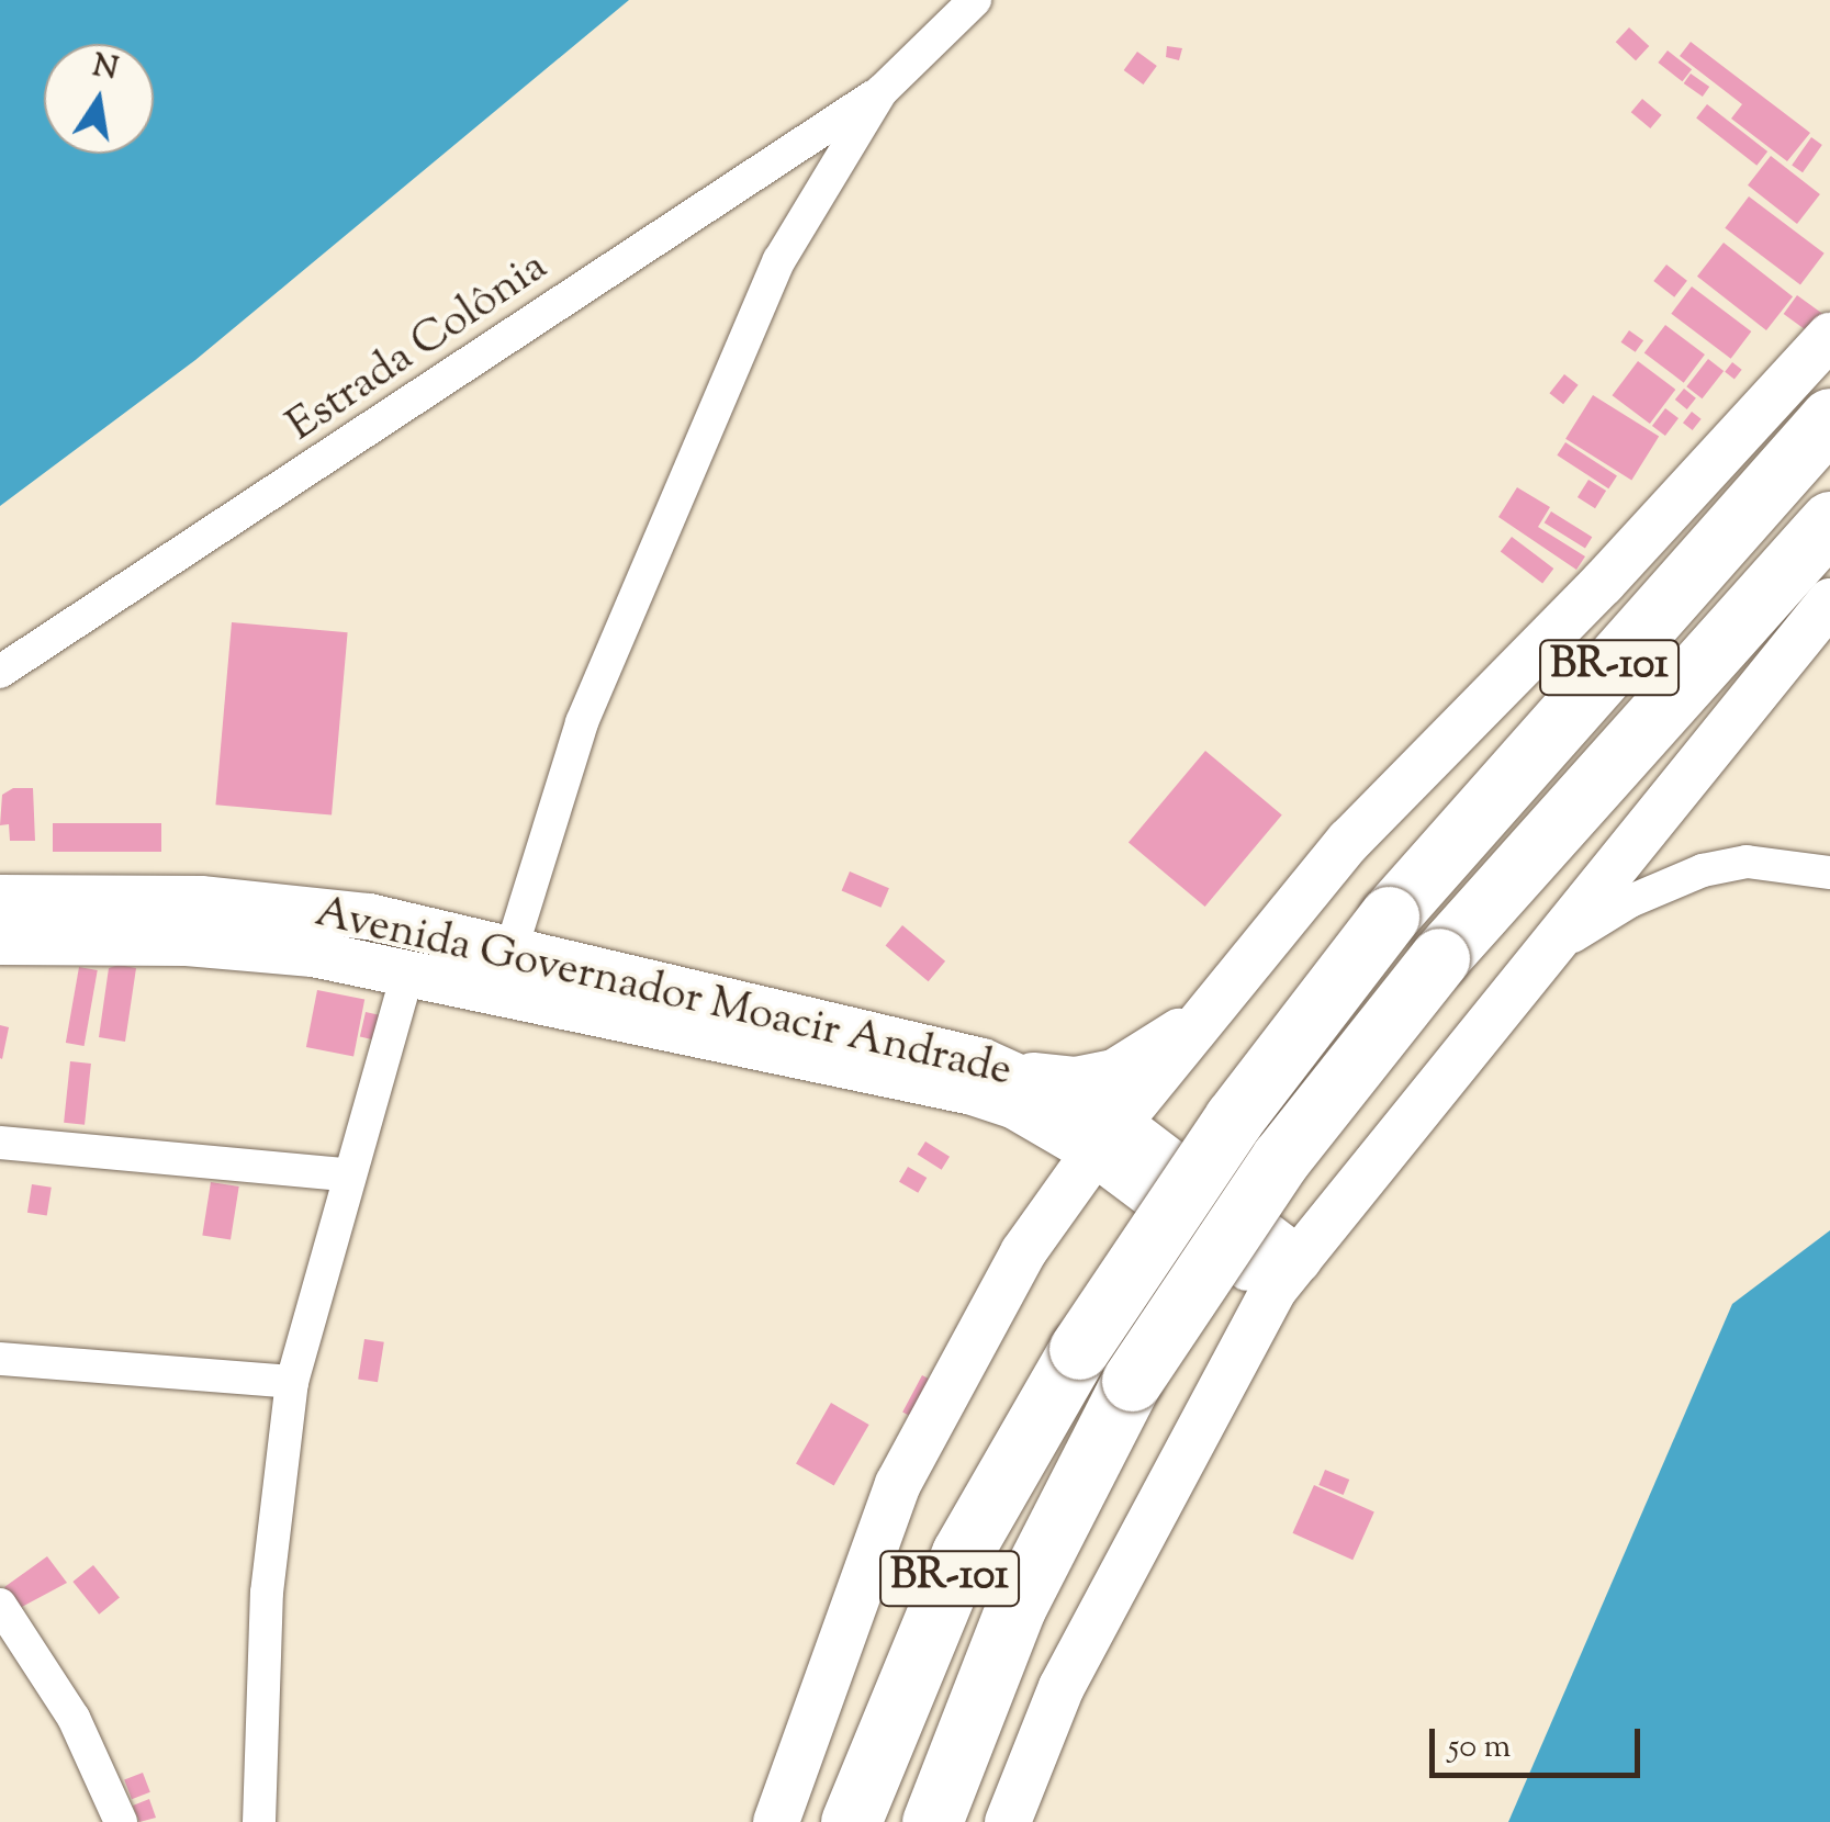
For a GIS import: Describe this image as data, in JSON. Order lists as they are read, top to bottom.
{
  "streets": {
    "highway": ["BR-101"],
    "main road": ["Avenida Governador Moacir Andrade"],
    "street": ["Estrada Colônia"]
  },
  "crossings": [
    ["BR-101", "Avenida Governador Moacir Andrade"]
  ],
  "scale_bar": "50 m",
  "north": "top"
}
